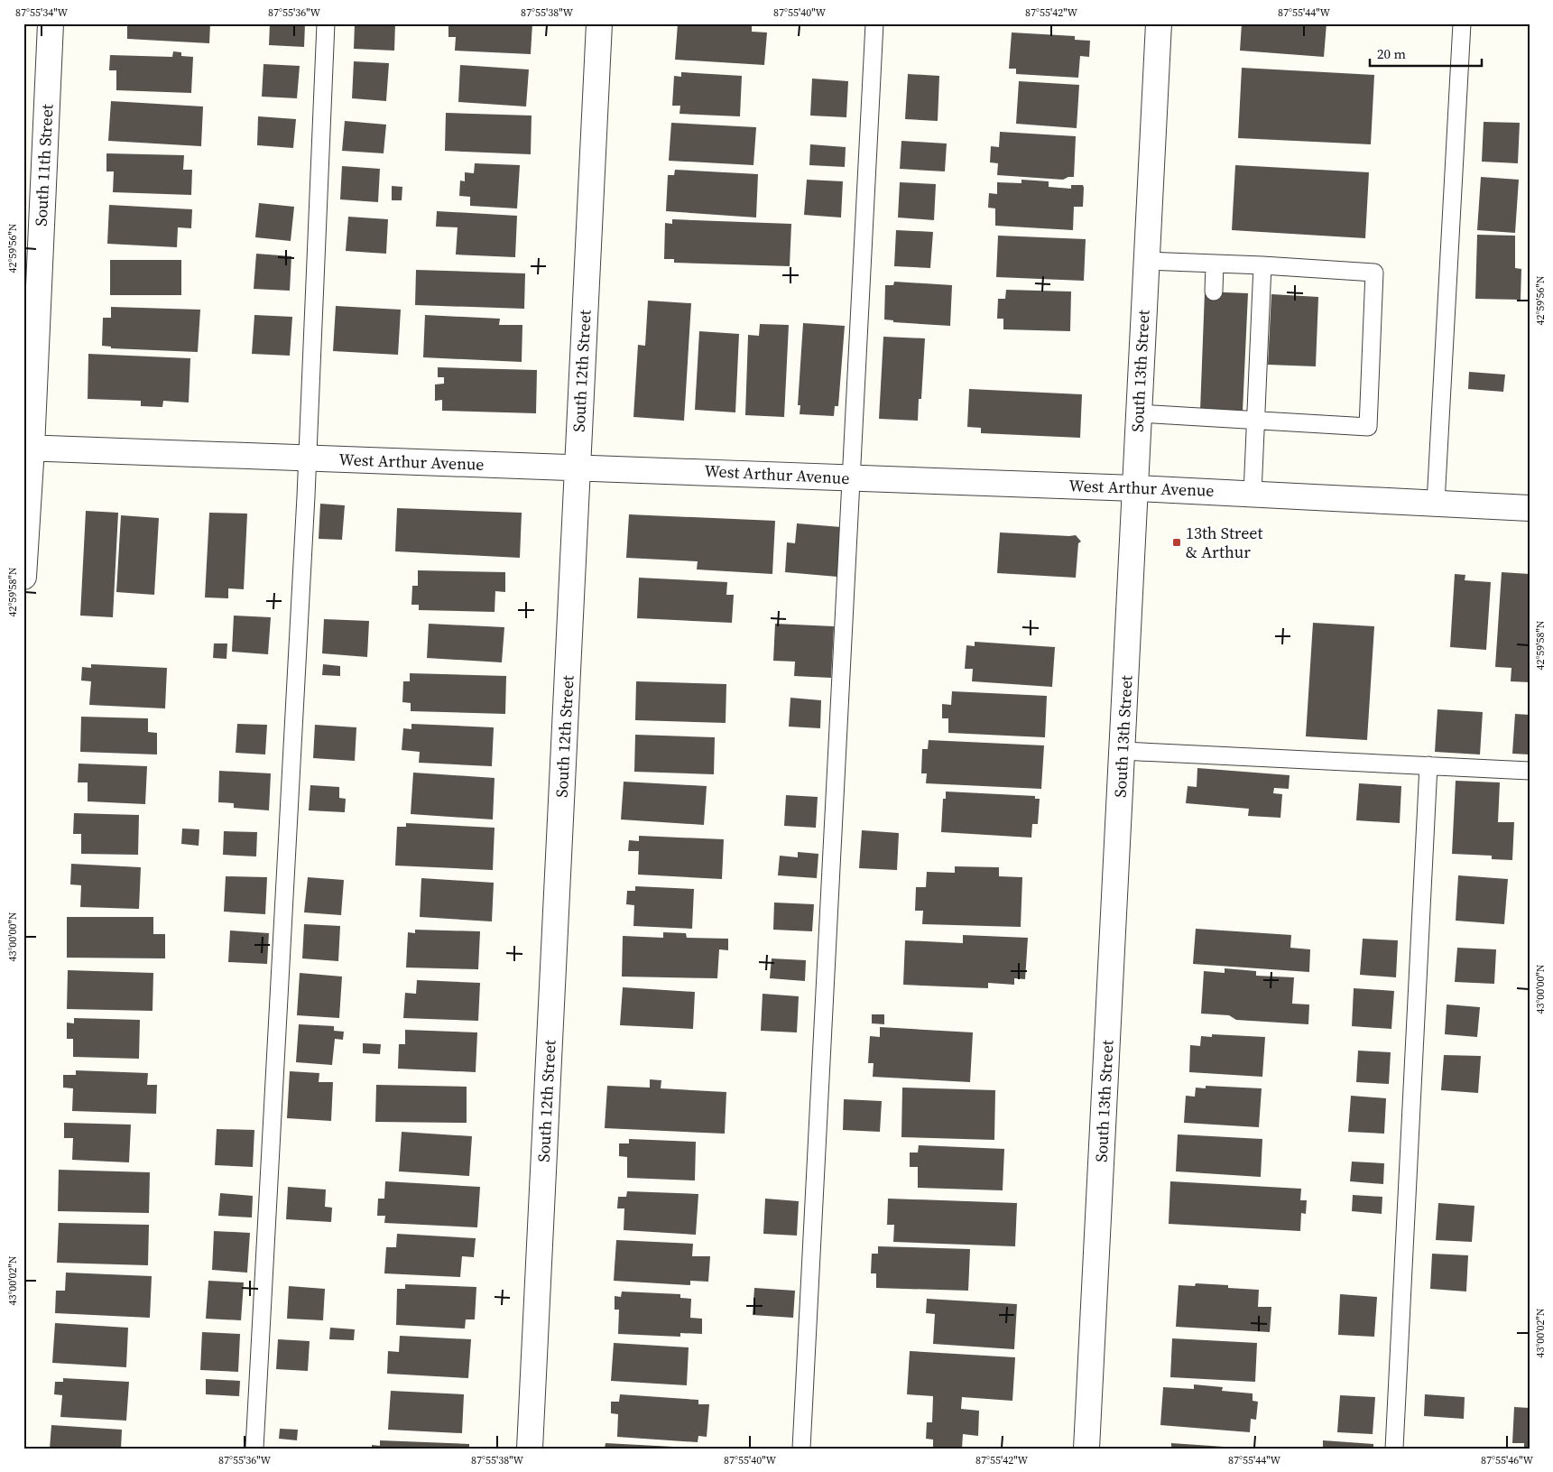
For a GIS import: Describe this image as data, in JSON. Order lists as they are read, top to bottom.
{
  "streets": {
    "street": [
      "South 11th Street",
      "South 12th Street",
      "South 13th Street",
      "West Arthur Avenue"
    ]
  },
  "crossings": [
    ["South 11th Street", "West Arthur Avenue"],
    ["South 12th Street", "West Arthur Avenue"],
    ["South 13th Street", "West Arthur Avenue"]
  ],
  "places": {
    "transit": ["13th Street & Arthur"]
  },
  "scale_bar": "20 m",
  "coordinates": [
    "87°55'34\"W",
    "87°55'36\"W",
    "87°55'38\"W",
    "87°55'40\"W",
    "87°55'42\"W",
    "87°55'44\"W",
    "42°59'56\"N",
    "42°59'58\"N",
    "43°00'00\"N",
    "43°00'02\"N",
    "87°55'46\"W"
  ]
}
